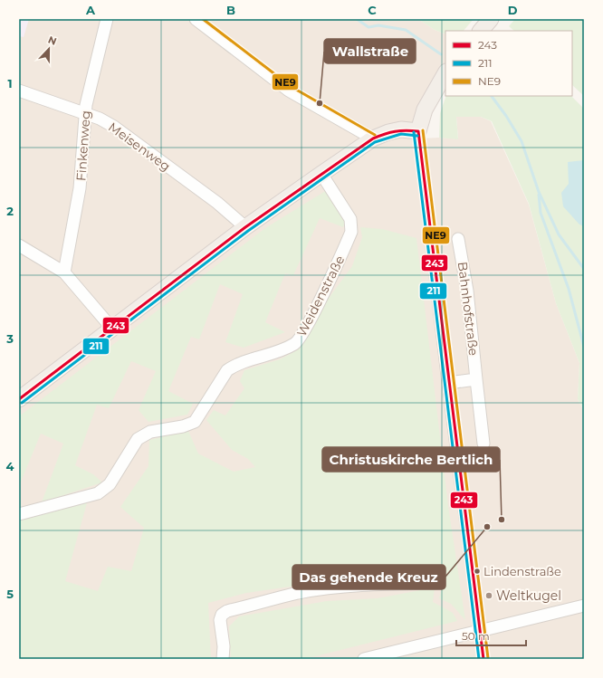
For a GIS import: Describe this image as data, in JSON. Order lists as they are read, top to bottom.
{
  "streets": {
    "street": [
      "Finkenweg",
      "Meisenweg",
      "Weidenstraße",
      "Bahnhofstraße"
    ]
  },
  "crossings": [
    ["Finkenweg", "Meisenweg"]
  ],
  "places": [
    "Wallstraße",
    "Christuskirche Bertlich",
    "Das gehende Kreuz",
    "Lindenstraße",
    "Weltkugel"
  ],
  "lines": ["transit line NE9", "transit line 243", "transit line 211"],
  "legend": ["243", "211", "NE9"],
  "scale_bar": "50 m",
  "north": "top",
  "grid": {
    "columns": [
      "A",
      "B",
      "C",
      "D"
    ],
    "rows": [
      "1",
      "2",
      "3",
      "4",
      "5"
    ]
  }
}
